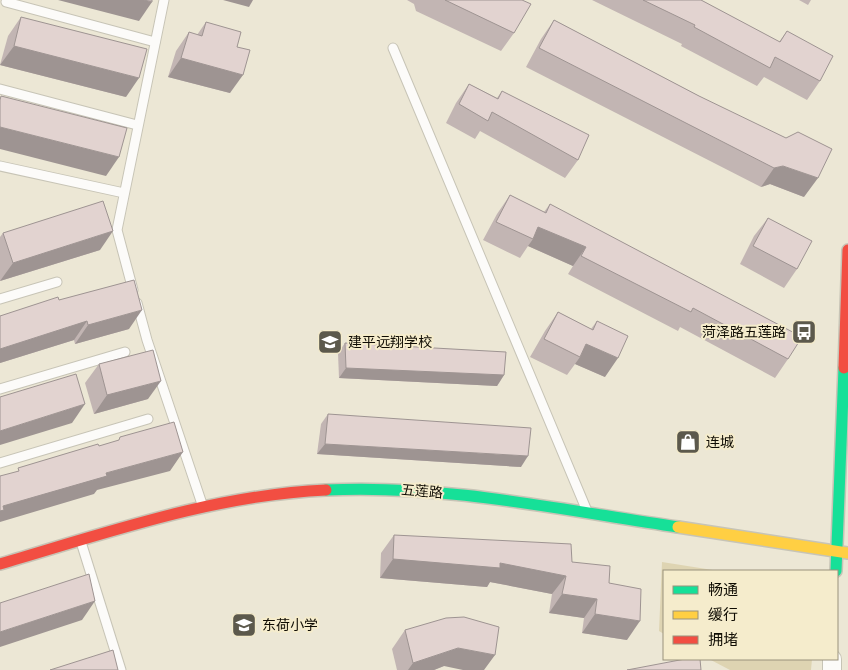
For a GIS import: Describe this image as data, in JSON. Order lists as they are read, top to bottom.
{
  "streets": {
    "street": ["五莲路"]
  },
  "places": {
    "bus stop": ["菏泽路五莲路"],
    "school or university": ["建平远翔学校", "东荷小学"],
    "shop": ["连城"]
  },
  "legend": ["畅通", "缓行", "拥堵"]
}
